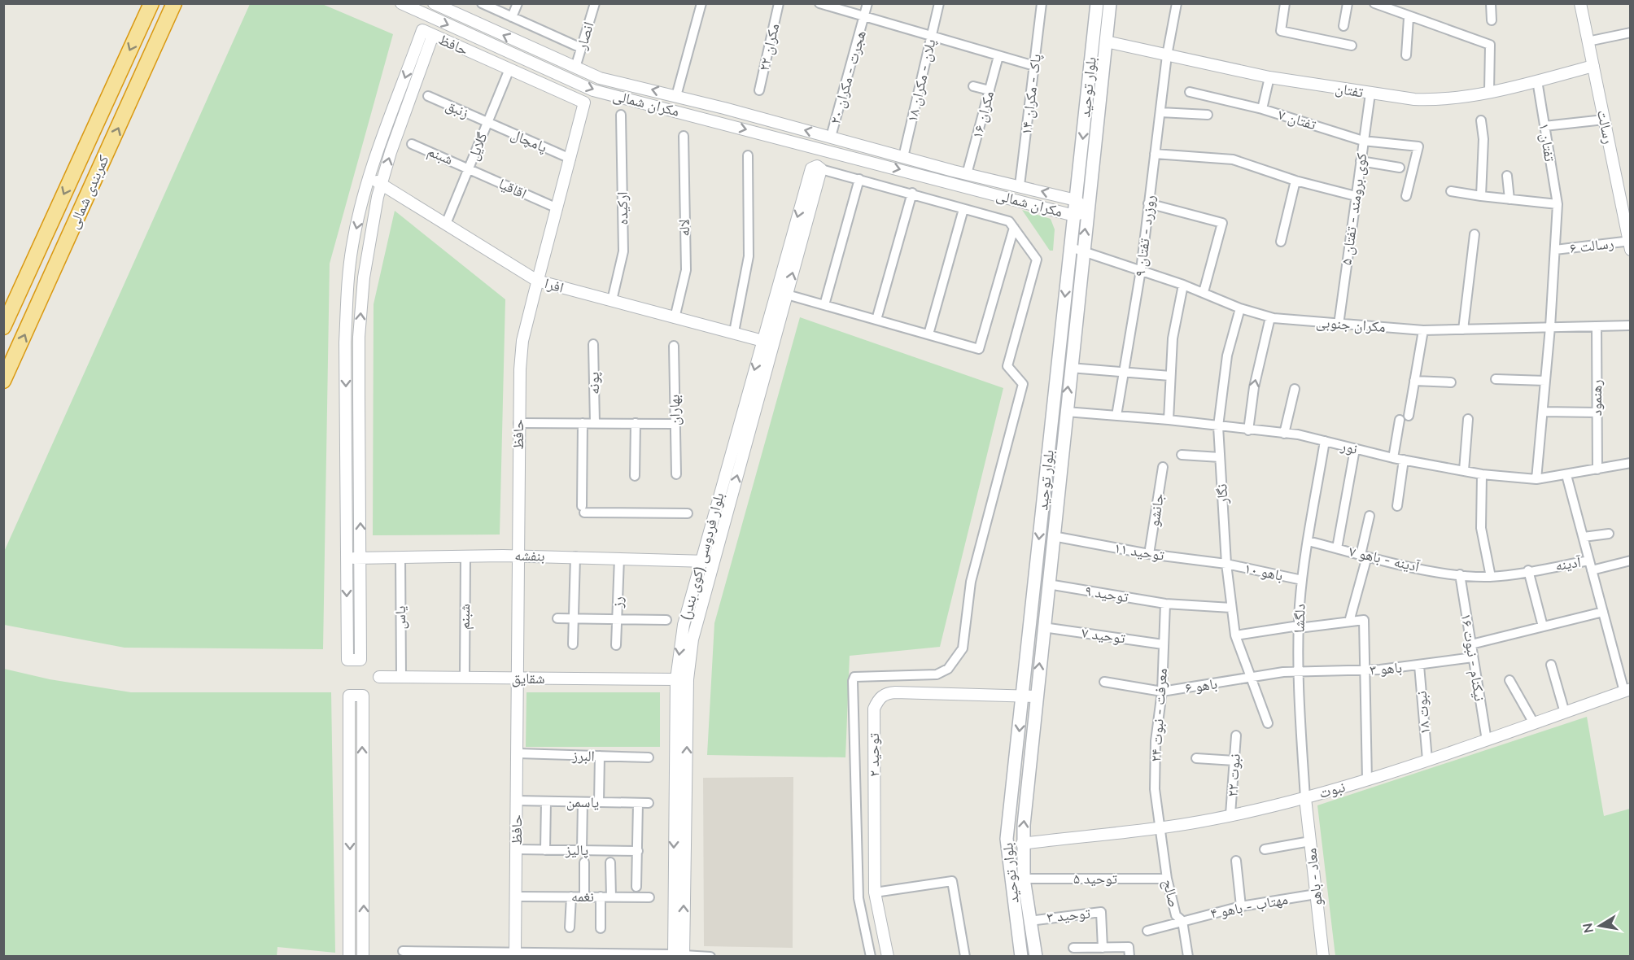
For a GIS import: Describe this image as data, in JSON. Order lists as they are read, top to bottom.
{
  "streets": {
    "highway": ["کمربندی شمالی"],
    "main road": ["بلوار توحید"],
    "street": [
      "انصار",
      "حافظ",
      "مکران ۲۲",
      "هجرت - مکران ۲۰",
      "پلان - مکران ۱۸",
      "تفتان",
      "پاک - مکران ۱۴",
      "مکران شمالی",
      "زنبق",
      "مکران ۱۶",
      "تفتان ۷",
      "رسالت",
      "پامچال",
      "تفتان ۱",
      "گلایل",
      "شبنم",
      "اقاقیا",
      "ارکیده",
      "کوی برومند - تفتان ۵",
      "لاله",
      "روزرد - تفتان ۹",
      "رسالت ۶",
      "افرا",
      "مکران جنوبی",
      "پونه",
      "رهنمود",
      "بهاران",
      "نور",
      "نگار",
      "جانشو",
      "توحید ۱۱",
      "بنفشه",
      "بلوار فردوسی (کوی بندر)",
      "آدینه - باهو ۷",
      "آدینه",
      "باهو ۱۰",
      "توحید ۹",
      "رز",
      "یاس",
      "دلگشا",
      "توحید ۷",
      "نیکنام - نبوت ۱۶",
      "باهو ۳",
      "شقایق",
      "باهو ۶",
      "نبوت ۱۸",
      "معرفت - نبوت ۲۴",
      "توحید ۲",
      "البرز",
      "نبوت ۲۲",
      "نبوت",
      "یاسمن",
      "پالیز",
      "معاد - باهو",
      "توحید ۵",
      "صالح",
      "نغمه",
      "مهتاب - باهو ۴",
      "توحید ۳"
    ]
  },
  "crossings": [
    ["انصار", "مکران شمالی"],
    ["حافظ", "پامچال"],
    ["حافظ", "گلایل"],
    ["حافظ", "اقاقیا"],
    ["حافظ", "افرا"],
    ["حافظ", "بنفشه"],
    ["حافظ", "شقایق"],
    ["حافظ", "البرز"],
    ["حافظ", "یاسمن"],
    ["حافظ", "پالیز"],
    ["حافظ", "نغمه"],
    ["هجرت - مکران ۲۰", "مکران شمالی"],
    ["پلان - مکران ۱۸", "مکران شمالی"],
    ["بلوار توحید", "تفتان"],
    ["بلوار توحید", "مکران شمالی"],
    ["بلوار توحید", "مکران جنوبی"],
    ["بلوار توحید", "نور"],
    ["بلوار توحید", "توحید ۱۱"],
    ["بلوار توحید", "توحید ۹"],
    ["بلوار توحید", "توحید ۷"],
    ["بلوار توحید", "توحید ۲"],
    ["بلوار توحید", "نبوت"],
    ["بلوار توحید", "توحید ۵"],
    ["بلوار توحید", "توحید ۳"],
    ["تفتان", "تفتان ۷"],
    ["تفتان", "رسالت"],
    ["تفتان", "تفتان ۱"],
    ["تفتان", "کوی برومند - تفتان ۵"],
    ["تفتان", "روزرد - تفتان ۹"],
    ["پاک - مکران ۱۴", "مکران شمالی"],
    ["مکران شمالی", "مکران ۱۶"],
    ["زنبق", "پامچال"],
    ["زنبق", "گلایل"],
    ["تفتان ۷", "کوی برومند - تفتان ۵"],
    ["رسالت", "رسالت ۶"],
    ["پامچال", "گلایل"],
    ["تفتان ۱", "رسالت ۶"],
    ["تفتان ۱", "مکران جنوبی"],
    ["تفتان ۱", "نور"],
    ["گلایل", "شبنم"],
    ["گلایل", "اقاقیا"],
    ["گلایل", "افرا"],
    ["شبنم", "اقاقیا"],
    ["شبنم", "بنفشه"],
    ["شبنم", "شقایق"],
    ["ارکیده", "افرا"],
    ["کوی برومند - تفتان ۵", "مکران جنوبی"],
    ["لاله", "افرا"],
    ["روزرد - تفتان ۹", "مکران جنوبی"],
    ["روزرد - تفتان ۹", "نور"],
    ["افرا", "بلوار فردوسی (کوی بندر)"],
    ["مکران جنوبی", "رهنمود"],
    ["مکران جنوبی", "نگار"],
    ["رهنمود", "نور"],
    ["نور", "نگار"],
    ["نور", "آدینه"],
    ["نور", "دلگشا"],
    ["نگار", "توحید ۱۱"],
    ["نگار", "باهو ۱۰"],
    ["نگار", "توحید ۹"],
    ["نگار", "باهو ۶"],
    ["جانشو", "توحید ۱۱"],
    ["توحید ۱۱", "باهو ۱۰"],
    ["بنفشه", "بلوار فردوسی (کوی بندر)"],
    ["بنفشه", "رز"],
    ["بنفشه", "یاس"],
    ["بلوار فردوسی (کوی بندر)", "شقایق"],
    ["آدینه - باهو ۷", "آدینه"],
    ["آدینه - باهو ۷", "دلگشا"],
    ["آدینه - باهو ۷", "نیکنام - نبوت ۱۶"],
    ["آدینه", "نیکنام - نبوت ۱۶"],
    ["باهو ۱۰", "دلگشا"],
    ["توحید ۹", "معرفت - نبوت ۲۴"],
    ["یاس", "شقایق"],
    ["دلگشا", "باهو ۳"],
    ["دلگشا", "باهو ۶"],
    ["دلگشا", "نبوت"],
    ["دلگشا", "معاد - باهو"],
    ["توحید ۷", "معرفت - نبوت ۲۴"],
    ["نیکنام - نبوت ۱۶", "باهو ۳"],
    ["نیکنام - نبوت ۱۶", "نبوت"],
    ["باهو ۳", "باهو ۶"],
    ["باهو ۳", "نبوت ۱۸"],
    ["باهو ۶", "معرفت - نبوت ۲۴"],
    ["نبوت ۱۸", "نبوت"],
    ["معرفت - نبوت ۲۴", "نبوت"],
    ["معرفت - نبوت ۲۴", "صالح"],
    ["نبوت ۲۲", "نبوت"],
    ["نبوت", "معاد - باهو"],
    ["نبوت", "صالح"],
    ["معاد - باهو", "مهتاب - باهو ۴"],
    ["توحید ۵", "صالح"],
    ["صالح", "مهتاب - باهو ۴"]
  ],
  "north": "left"
}
